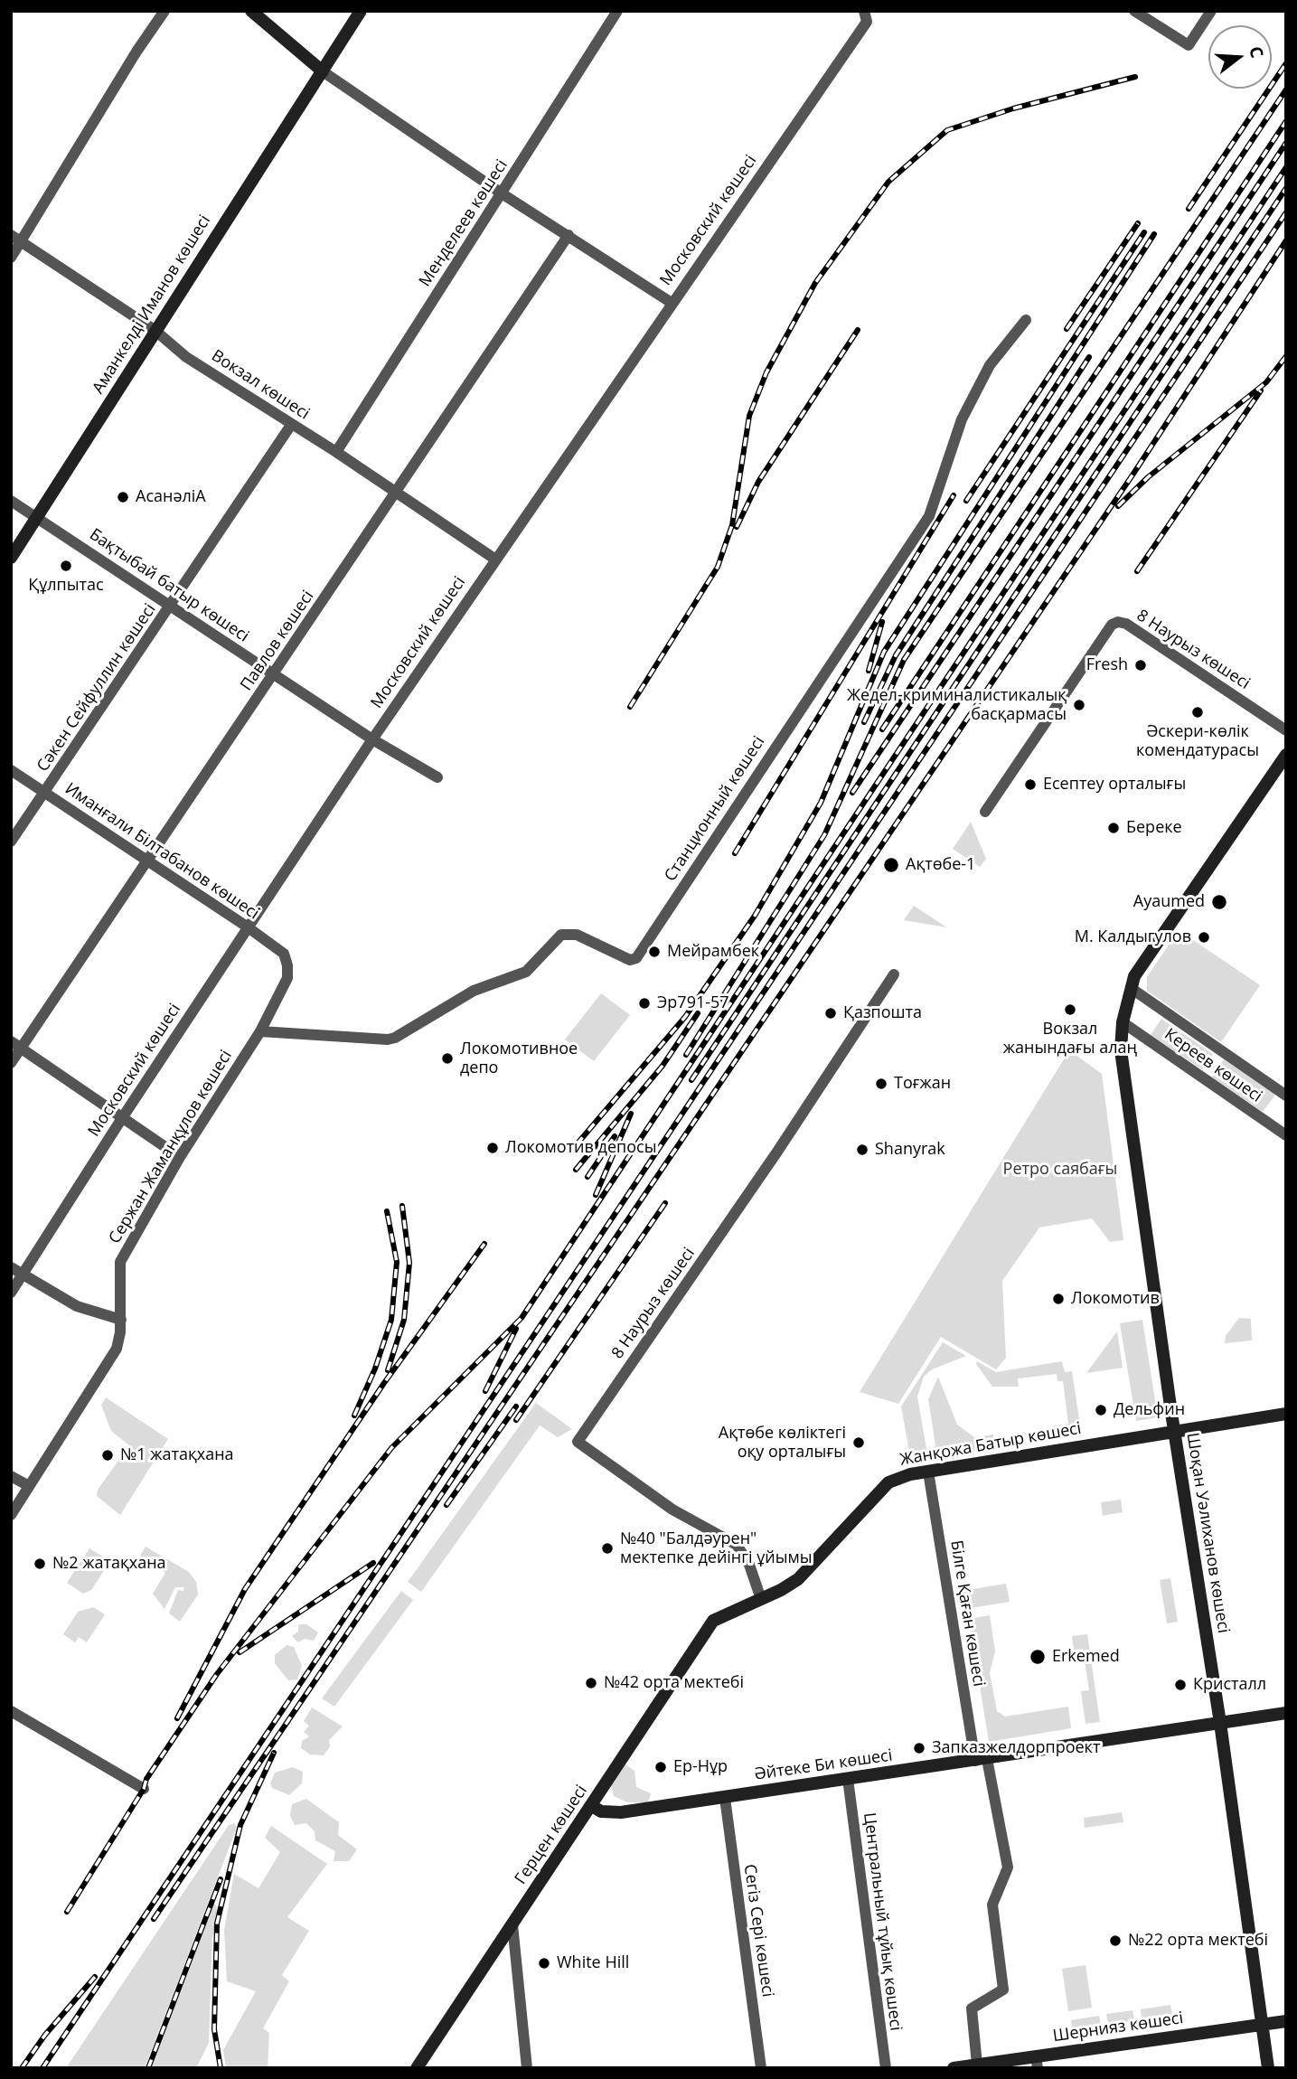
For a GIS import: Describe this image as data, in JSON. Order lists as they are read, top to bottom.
{
  "streets": {
    "street": [
      "Московский көшесі",
      "Менделеев көшесі",
      "Аманкелді Иманов көшесі",
      "Вокзал көшесі",
      "Бақтыбай батыр көшесі",
      "Павлов көшесі",
      "8 Наурыз көшесі",
      "Сәкен Сейфуллин көшесі",
      "Станционный көшесі",
      "Иманғали Білтабанов көшесі",
      "Кереев көшесі",
      "Сержан Жаманқұлов көшесі",
      "Жанқожа Батыр көшесі",
      "Шоқан Уәлиханов көшесі",
      "Білге Қаған көшесі",
      "Әйтеке Би көшесі",
      "Герцен көшесі",
      "Центральный тұйық көшесі",
      "Сегіз Сері көшесі",
      "Шернияз көшесі"
    ]
  },
  "crossings": [
    ["Московский көшесі", "Вокзал көшесі"],
    ["Московский көшесі", "Бақтыбай батыр көшесі"],
    ["Московский көшесі", "Иманғали Білтабанов көшесі"],
    ["Менделеев көшесі", "Вокзал көшесі"],
    ["Аманкелді Иманов көшесі", "Вокзал көшесі"],
    ["Аманкелді Иманов көшесі", "Бақтыбай батыр көшесі"],
    ["Вокзал көшесі", "Павлов көшесі"],
    ["Вокзал көшесі", "Сәкен Сейфуллин көшесі"],
    ["Бақтыбай батыр көшесі", "Павлов көшесі"],
    ["Бақтыбай батыр көшесі", "Сәкен Сейфуллин көшесі"],
    ["Павлов көшесі", "Иманғали Білтабанов көшесі"],
    ["8 Наурыз көшесі", "Жанқожа Батыр көшесі"],
    ["Сәкен Сейфуллин көшесі", "Иманғали Білтабанов көшесі"],
    ["Станционный көшесі", "Сержан Жаманқұлов көшесі"],
    ["Иманғали Білтабанов көшесі", "Сержан Жаманқұлов көшесі"],
    ["Кереев көшесі", "Шоқан Уәлиханов көшесі"],
    ["Жанқожа Батыр көшесі", "Шоқан Уәлиханов көшесі"],
    ["Жанқожа Батыр көшесі", "Білге Қаған көшесі"],
    ["Жанқожа Батыр көшесі", "Герцен көшесі"],
    ["Шоқан Уәлиханов көшесі", "Әйтеке Би көшесі"],
    ["Шоқан Уәлиханов көшесі", "Шернияз көшесі"],
    ["Білге Қаған көшесі", "Әйтеке Би көшесі"],
    ["Білге Қаған көшесі", "Шернияз көшесі"],
    ["Әйтеке Би көшесі", "Герцен көшесі"],
    ["Әйтеке Би көшесі", "Центральный тұйық көшесі"],
    ["Әйтеке Би көшесі", "Сегіз Сері көшесі"]
  ],
  "parks": ["Ретро саябағы"],
  "places": [
    "АсанәліА",
    "Құлпытас",
    "Fresh",
    "Жедел-криминалистикалық басқармасы",
    "Әскери-көлік комендатурасы",
    "Есептеу орталығы",
    "Береке",
    "Ақтөбе-1",
    "Ayaumed",
    "М. Калдыгулов",
    "Мейрамбек",
    "Эр791-57",
    "Вокзал жанындағы алаң",
    "Қазпошта",
    "Локомотивное депо",
    "Тоғжан",
    "Локомотив депосы",
    "Shanyrak",
    "Локомотив",
    "Дельфин",
    "Ақтөбе көліктегі оқу орталығы",
    "№1 жатақхана",
    "№40 \"Балдәурен\" мектепке дейінгі ұйымы",
    "№2 жатақхана",
    "Erkemed",
    "№42 орта мектебі",
    "Кристалл",
    "Запказжелдорпроект",
    "Ер-Нұр",
    "№22 орта мектебі",
    "White Hill"
  ],
  "north": "right"
}
